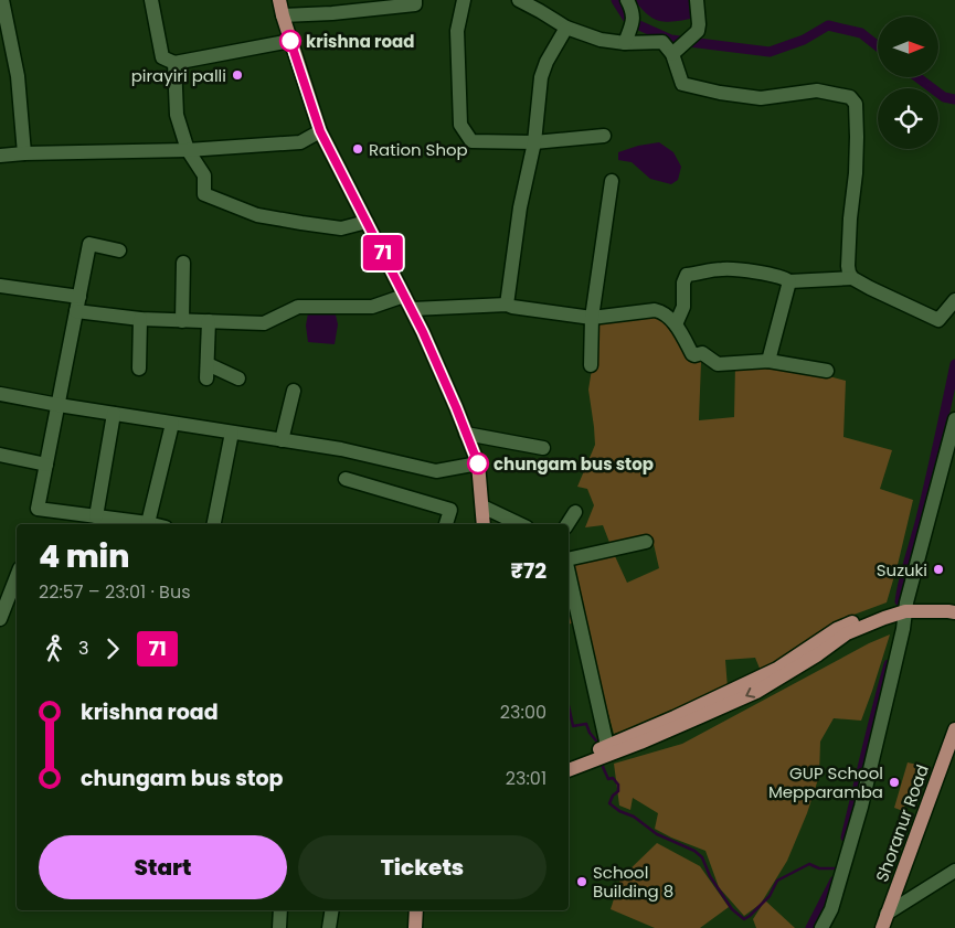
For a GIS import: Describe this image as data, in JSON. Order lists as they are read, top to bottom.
{
  "streets": {
    "main road": ["Shoranur Road"]
  },
  "places": [
    "krishna road",
    "pirayiri palli",
    "Ration Shop",
    "chungam bus stop",
    "Suzuki",
    "GUP School Mepparamba",
    "School Building 8"
  ],
  "lines": ["bus line 71"],
  "north": "right",
  "page": {
    "on_map": "71",
    "heading": ["4 min", "22:57 – 23:01 · Bus", "₹72"],
    "legs": ["3", "71"],
    "list": [
      {
        "name": "krishna road",
        "value": "23:00"
      },
      {
        "name": "chungam bus stop",
        "value": "23:01"
      }
    ],
    "buttons": ["Start", "Tickets"]
  }
}
